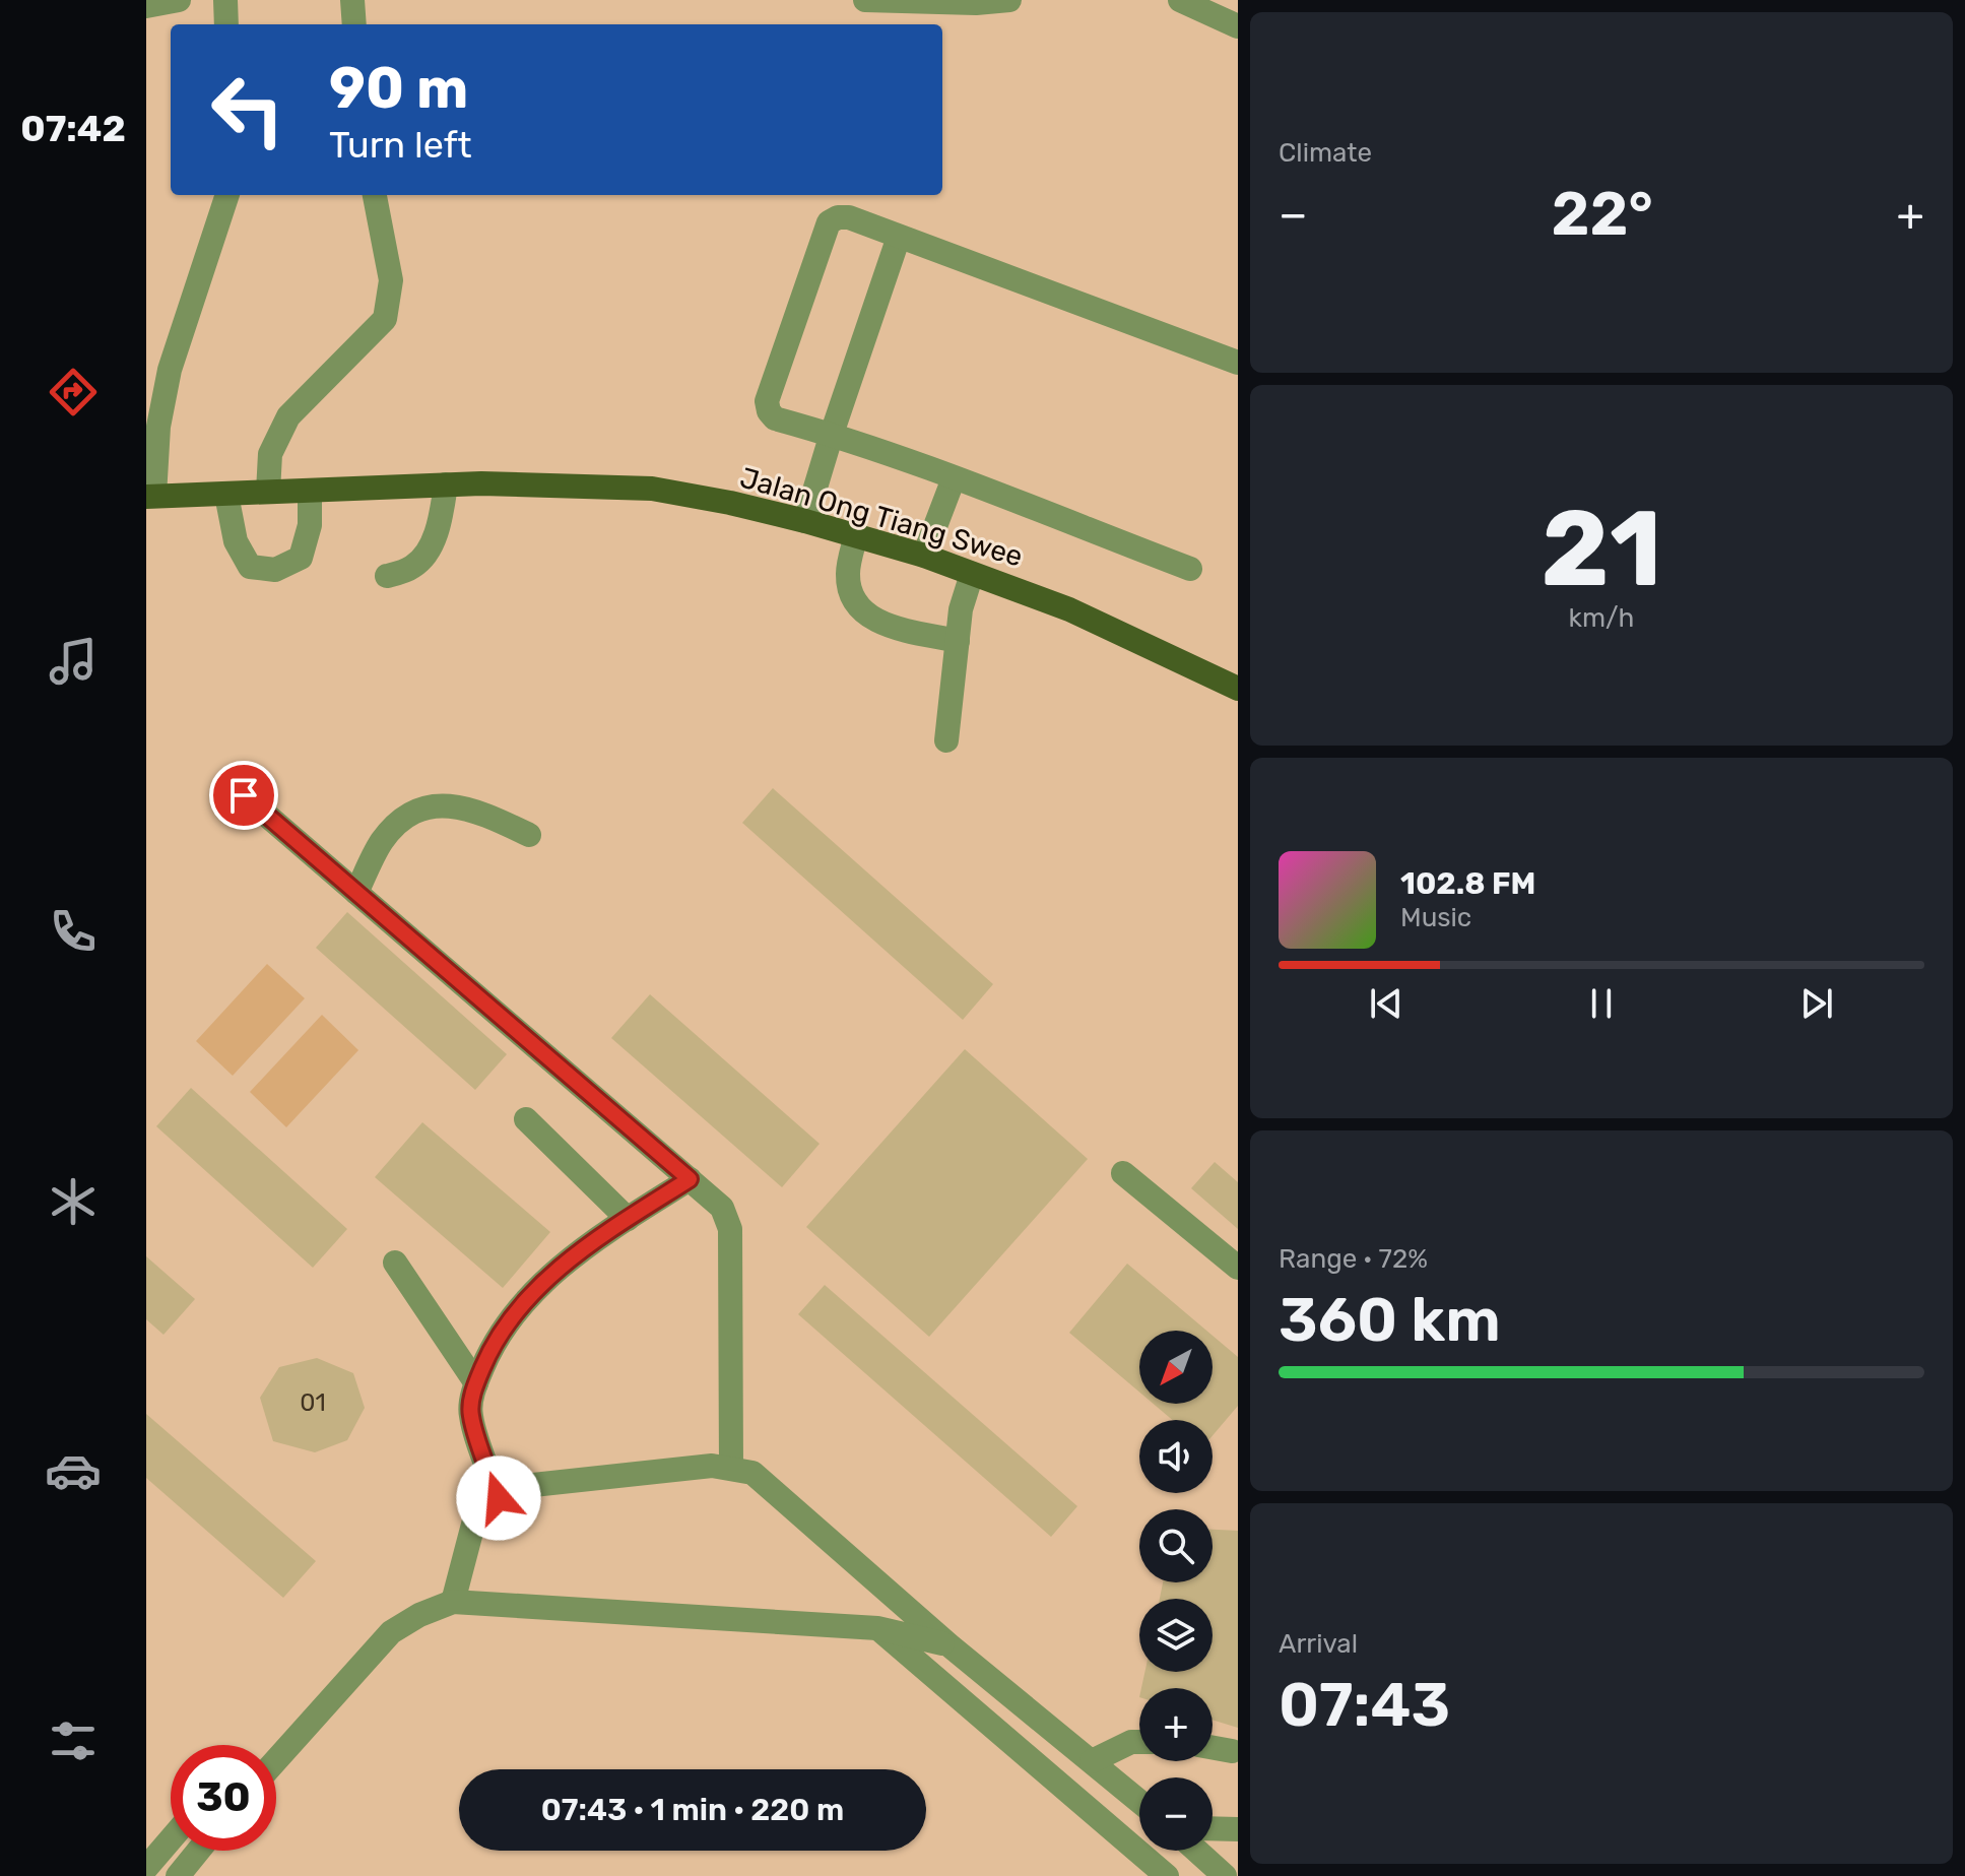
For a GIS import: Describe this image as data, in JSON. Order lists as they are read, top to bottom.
{
  "streets": {
    "main road": ["Jalan Ong Tiang Swee"]
  },
  "house_numbers": ["01"],
  "north": "bottom left",
  "page": {
    "tabs": "07:42",
    "tile": [
      "Climate",
      ["21", "km/h"],
      ["Range · 72%", "360 km"],
      ["Arrival", "07:43"]
    ],
    "turn": ["90 m", "Turn left"],
    "heat": ["−", "22°", "+"],
    "song": ["102.8 FM", "Music"],
    "map_buttons": ["+", "−"],
    "limit": "30",
    "trip": "07:43 · 1 min · 220 m"
  }
}
